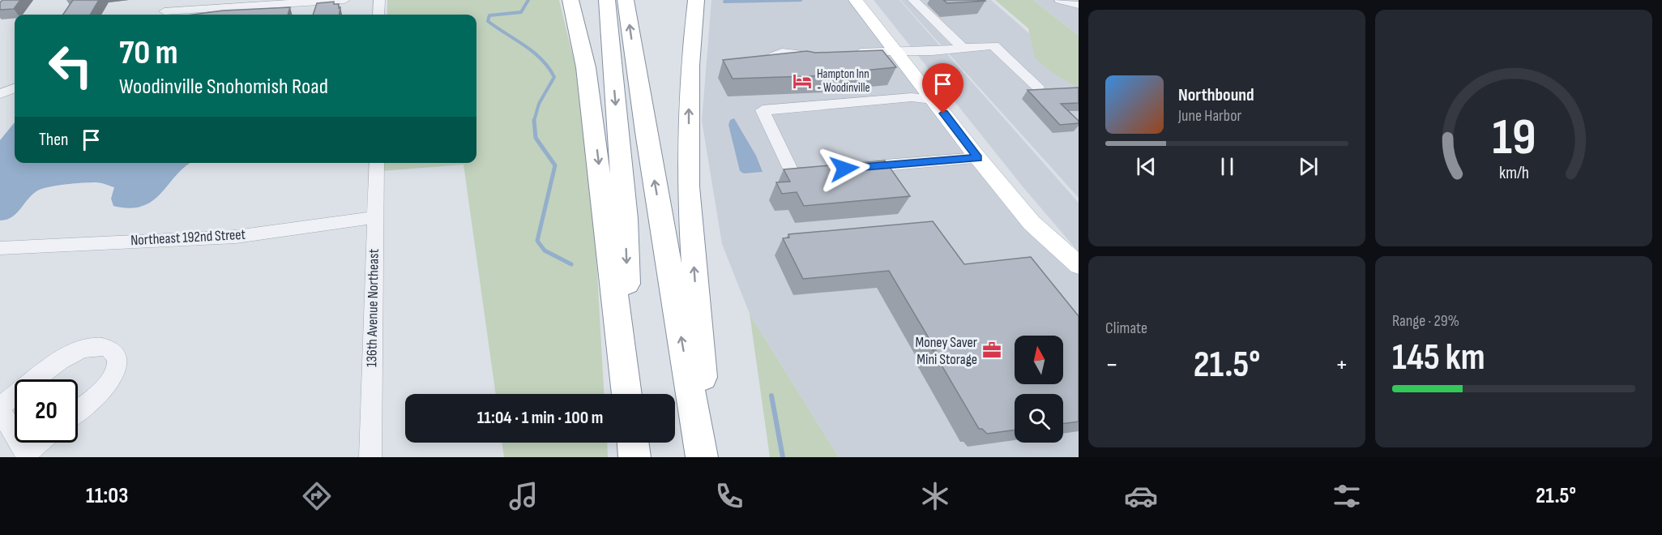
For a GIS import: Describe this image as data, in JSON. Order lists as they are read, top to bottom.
{
  "streets": {
    "street": ["Northeast 192nd Street", "136th Avenue Northeast"]
  },
  "crossings": [
    ["Northeast 192nd Street", "136th Avenue Northeast"]
  ],
  "places": {
    "hotel": ["Hampton Inn - Woodinville"],
    "office": ["Money Saver Mini Storage"]
  },
  "north": "top",
  "page": {
    "turn": ["70 m", "Woodinville Snohomish Road"],
    "song": ["Northbound", "June Harbor"],
    "then": "Then",
    "tile": [
      "Climate",
      ["Range · 29%", "145 km"]
    ],
    "heat": ["−", "21.5°", "+"],
    "limit": "20",
    "trip": "11:04 · 1 min · 100 m",
    "tabs": ["11:03", "21.5°"],
    "gauge": ["19", "km/h"]
  }
}
